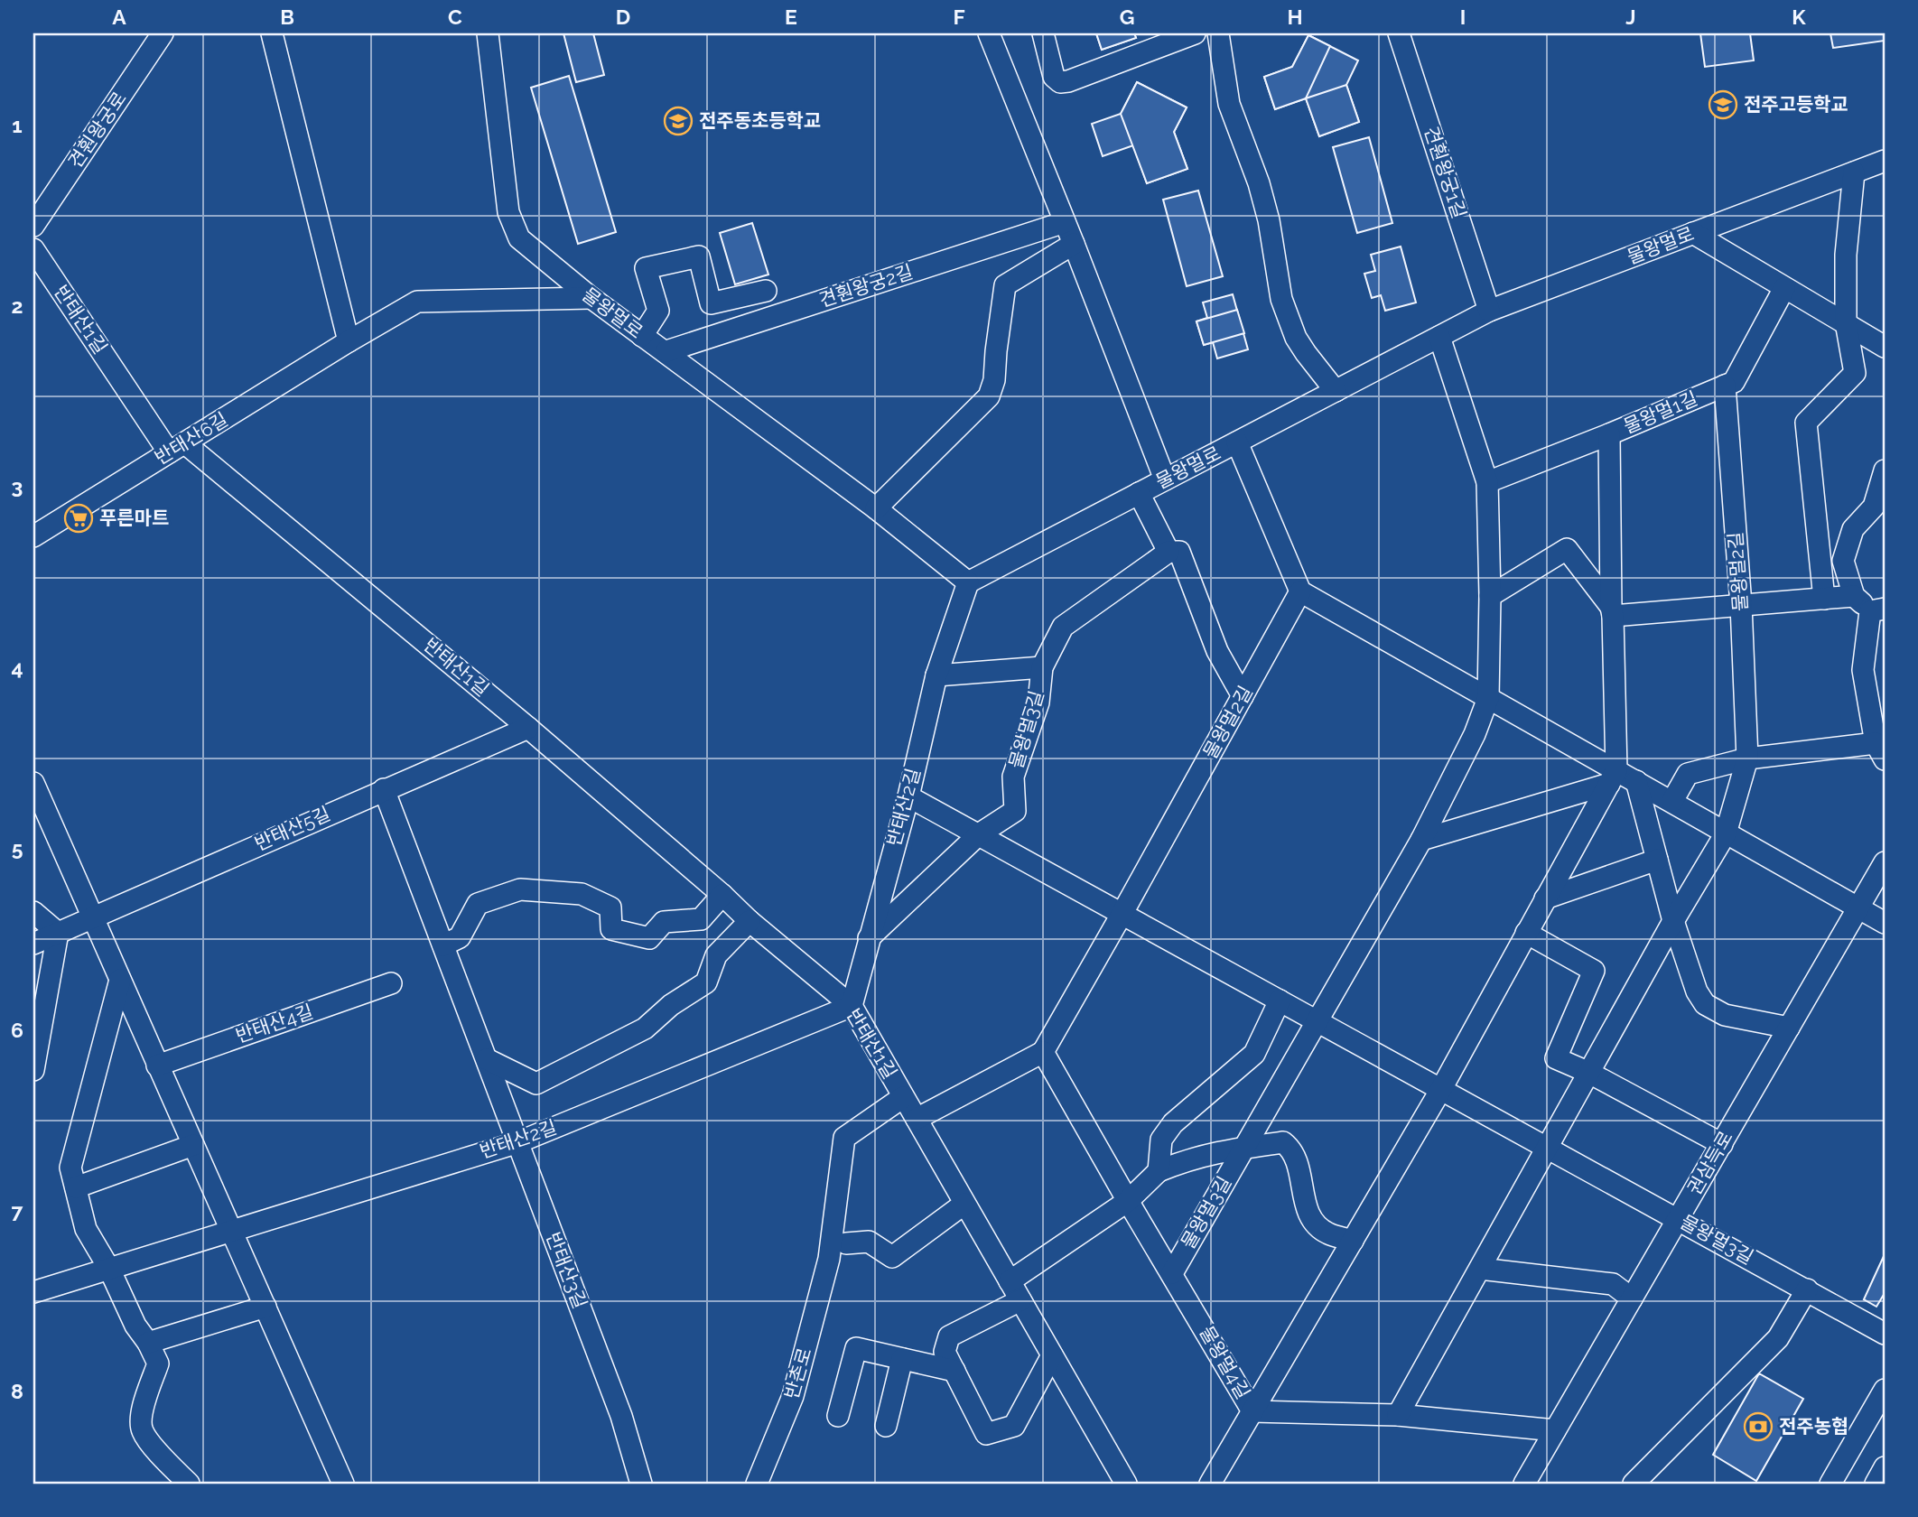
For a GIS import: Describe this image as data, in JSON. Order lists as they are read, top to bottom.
{
  "streets": {
    "street": [
      "견훤왕궁로",
      "견훤왕궁1길",
      "물왕멀로",
      "견훤왕궁2길",
      "반태산1길",
      "물왕멀1길",
      "반태산6길",
      "물왕멀2길",
      "물왕멀3길",
      "반태산2길",
      "반태산5길",
      "반태산4길",
      "권삼득로",
      "반태산3길",
      "물왕멀4길",
      "반촌로"
    ]
  },
  "crossings": [
    ["견훤왕궁1길", "물왕멀로"],
    ["물왕멀로", "견훤왕궁2길"],
    ["물왕멀로", "반태산6길"],
    ["물왕멀로", "물왕멀2길"],
    ["물왕멀로", "물왕멀3길"],
    ["물왕멀로", "반태산2길"],
    ["반태산1길", "반태산6길"],
    ["반태산1길", "반태산2길"],
    ["반태산1길", "반태산5길"],
    ["반태산1길", "반촌로"],
    ["물왕멀1길", "물왕멀2길"],
    ["물왕멀2길", "물왕멀3길"],
    ["물왕멀3길", "반태산2길"],
    ["물왕멀3길", "권삼득로"],
    ["물왕멀3길", "물왕멀4길"],
    ["반태산2길", "반태산3길"],
    ["반태산5길", "반태산3길"],
    ["권삼득로", "물왕멀4길"]
  ],
  "places": {
    "school or university": ["전주고등학교", "전주동초등학교"],
    "supermarket": ["푸른마트"],
    "bank": ["전주농협"]
  },
  "grid": {
    "columns": [
      "A",
      "B",
      "C",
      "D",
      "E",
      "F",
      "G",
      "H",
      "I",
      "J",
      "K"
    ],
    "rows": [
      "1",
      "2",
      "3",
      "4",
      "5",
      "6",
      "7",
      "8"
    ]
  }
}
